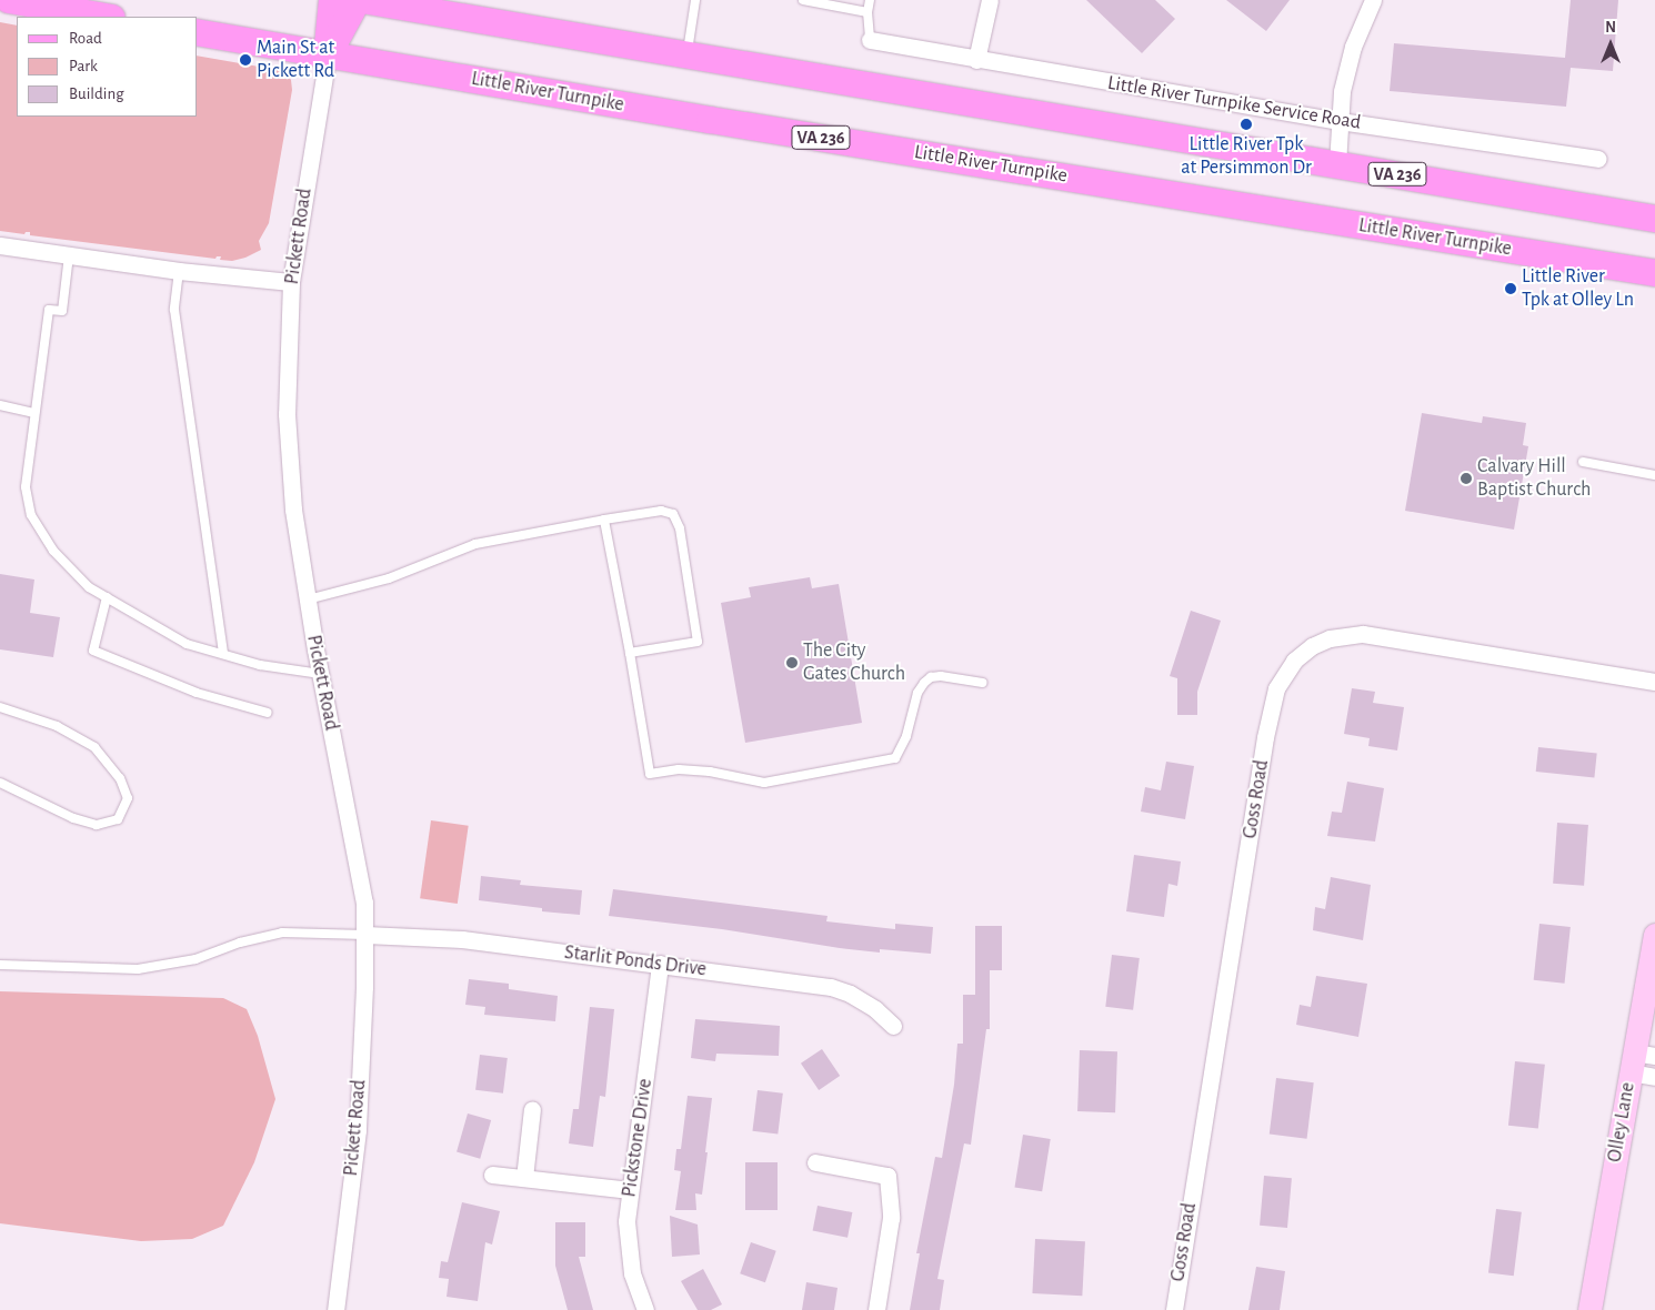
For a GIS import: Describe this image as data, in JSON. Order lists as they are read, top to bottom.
{
  "streets": {
    "main road": [
      "Little River Turnpike",
      "VA 236",
      "Pickett Road",
      "Olley Lane"
    ],
    "street": [
      "Little River Turnpike Service Road",
      "Goss Road",
      "Starlit Ponds Drive",
      "Pickstone Drive"
    ]
  },
  "crossings": [
    ["Little River Turnpike", "VA 236"],
    ["Little River Turnpike", "Pickett Road"],
    ["VA 236", "Pickett Road"],
    ["Pickett Road", "Starlit Ponds Drive"],
    ["Starlit Ponds Drive", "Pickstone Drive"]
  ],
  "places": [
    "Main St at Pickett Rd",
    "Little River Tpk at Persimmon Dr",
    "Little River Tpk at Olley Ln",
    "Calvary Hill Baptist Church",
    "The City Gates Church"
  ],
  "legend": ["Road", "Park", "Building"],
  "north": "top"
}
